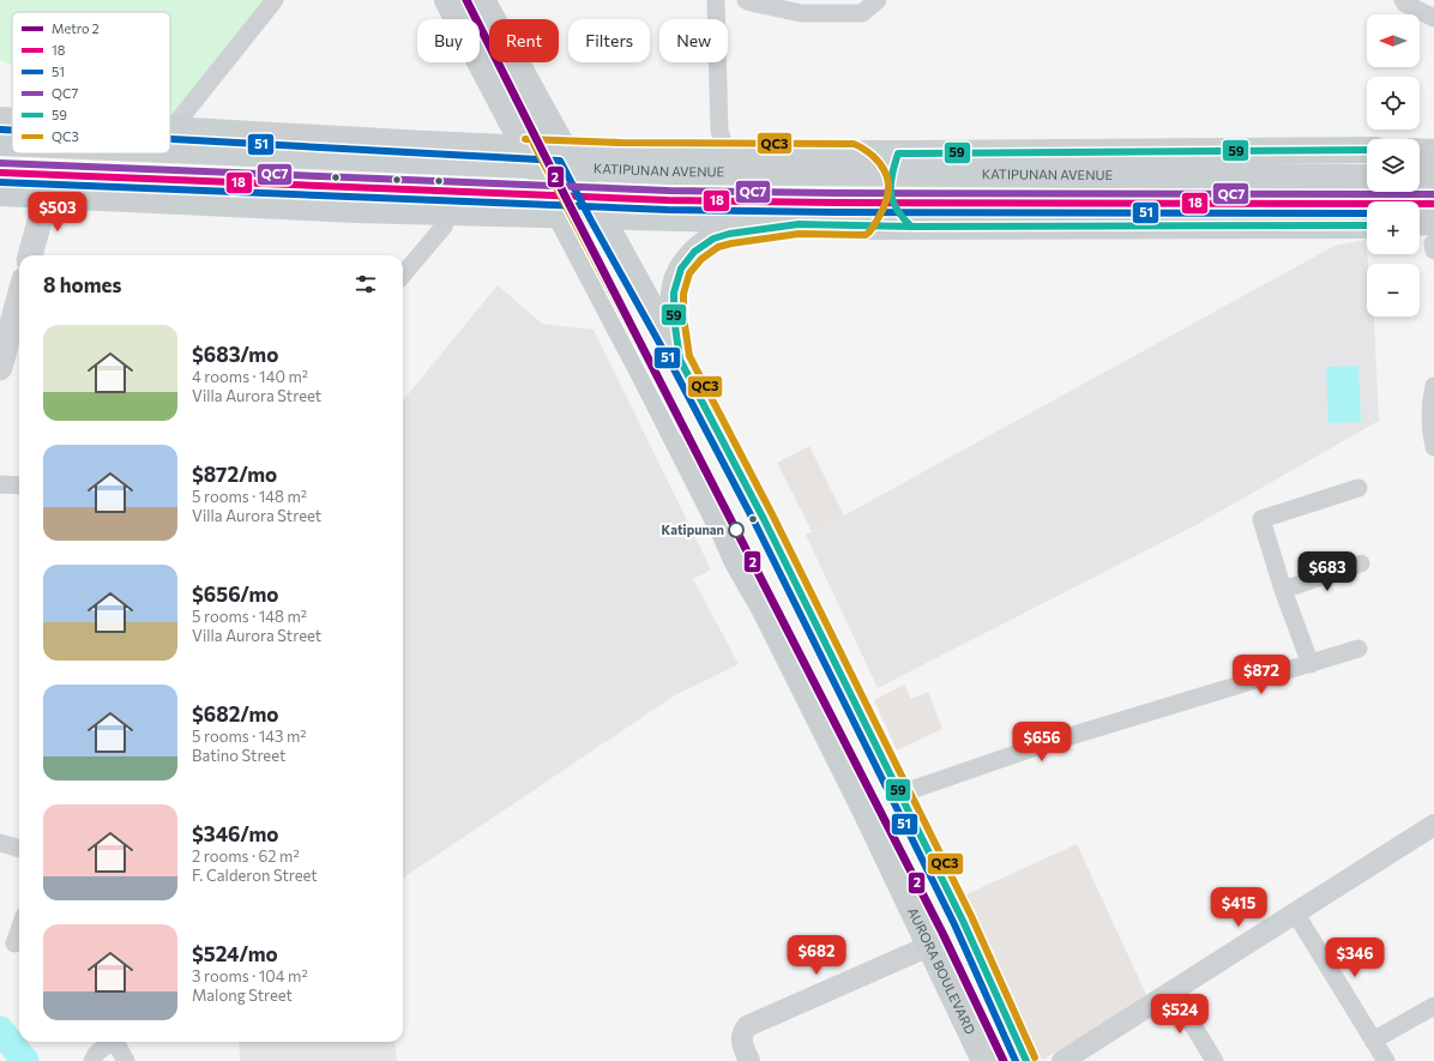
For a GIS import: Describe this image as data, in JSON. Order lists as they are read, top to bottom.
{
  "streets": {
    "main road": ["KATIPUNAN AVENUE", "AURORA BOULEVARD"]
  },
  "crossings": [
    ["KATIPUNAN AVENUE", "AURORA BOULEVARD"]
  ],
  "places": ["Katipunan"],
  "lines": [
    "metro line 2",
    "transit line 51",
    "transit line QC3",
    "transit line 59",
    "transit line QC7",
    "transit line 18"
  ],
  "legend": [
    "Metro 2",
    "18",
    "51",
    "QC7",
    "59",
    "QC3"
  ],
  "north": "left",
  "page": {
    "map_buttons": ["+", "−"],
    "chip": [
      "Buy",
      "Rent",
      "Filters",
      "New"
    ],
    "price": [
      "$503",
      "$683",
      "$872",
      "$656",
      "$415",
      "$682",
      "$346",
      "$524"
    ],
    "heading": "8 homes",
    "list": [
      {
        "name": "$683/mo",
        "note": "4 rooms · 140 m² · Villa Aurora Street"
      },
      {
        "name": "$872/mo",
        "note": "5 rooms · 148 m² · Villa Aurora Street"
      },
      {
        "name": "$656/mo",
        "note": "5 rooms · 148 m² · Villa Aurora Street"
      },
      {
        "name": "$682/mo",
        "note": "5 rooms · 143 m² · Batino Street"
      },
      {
        "name": "$346/mo",
        "note": "2 rooms · 62 m² · F. Calderon Street"
      },
      {
        "name": "$524/mo",
        "note": "3 rooms · 104 m² · Malong Street"
      }
    ]
  }
}
